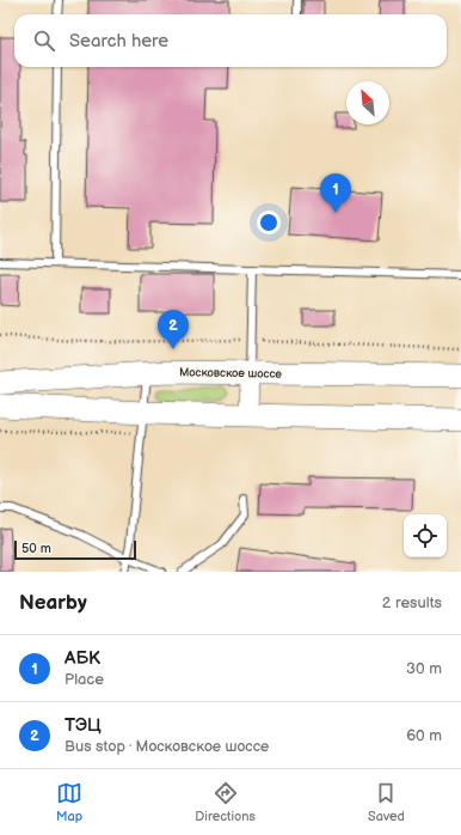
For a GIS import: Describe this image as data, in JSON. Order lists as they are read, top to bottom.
{
  "streets": {
    "main road": ["Московское шоссе"]
  },
  "scale_bar": "50 m",
  "north": "top left",
  "page": {
    "search": "Search here",
    "pins": ["1", "2"],
    "scale": "50 m",
    "heading": ["Nearby", "2 results"],
    "list": [
      {
        "mark": "1",
        "name": "АБК",
        "note": "Place",
        "value": "30 m"
      },
      {
        "mark": "2",
        "name": "ТЭЦ",
        "note": "Bus stop · Московское шоссе",
        "value": "60 m"
      }
    ],
    "nav": ["Map", "Directions", "Saved"]
  }
}
